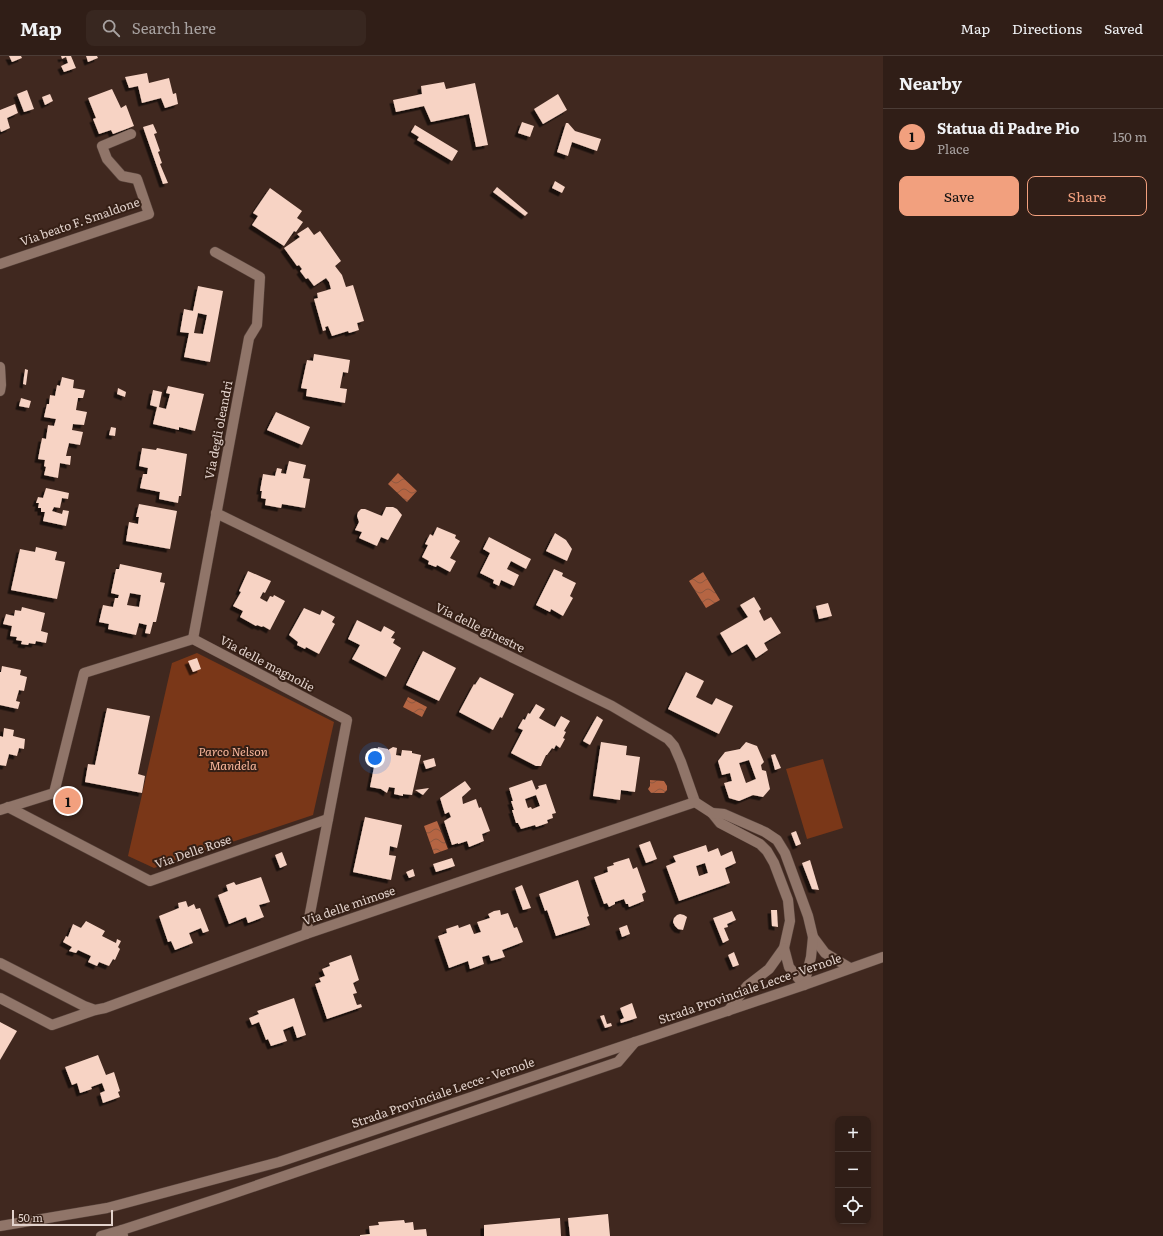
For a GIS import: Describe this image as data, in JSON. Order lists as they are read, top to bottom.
{
  "streets": {
    "street": [
      "Via beato F. Smaldone",
      "Via degli oleandri",
      "Via delle ginestre",
      "Via delle magnolie",
      "Via Delle Rose",
      "Via delle mimose",
      "Strada Provinciale Lecce - Vernole"
    ]
  },
  "crossings": [
    ["Via degli oleandri", "Via delle ginestre"],
    ["Via degli oleandri", "Via delle magnolie"],
    ["Via delle ginestre", "Via delle mimose"],
    ["Via delle magnolie", "Via Delle Rose"],
    ["Via delle magnolie", "Via delle mimose"]
  ],
  "parks": ["Parco Nelson Mandela"],
  "scale_bar": "50 m",
  "page": {
    "header": "Map",
    "search": "Search here",
    "nav": ["Map", "Directions", "Saved"],
    "heading": "Nearby",
    "list": [
      {
        "mark": "1",
        "name": "Statua di Padre Pio",
        "note": "Place",
        "value": "150 m"
      }
    ],
    "buttons": ["Save", "Share"],
    "pins": "1",
    "map_buttons": ["+", "−"],
    "scale": "50 m"
  }
}
